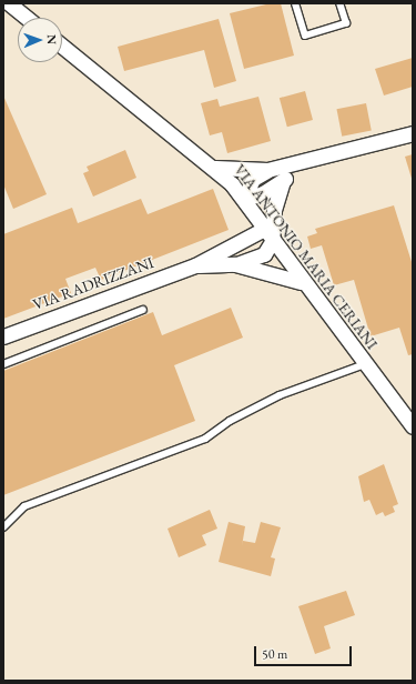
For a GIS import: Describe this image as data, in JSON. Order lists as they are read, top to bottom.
{
  "streets": {
    "street": ["VIA ANTONIO MARIA CERIANI", "VIA RADRIZZANI"]
  },
  "crossings": [
    ["VIA ANTONIO MARIA CERIANI", "VIA RADRIZZANI"]
  ],
  "scale_bar": "50 m",
  "north": "right"
}
